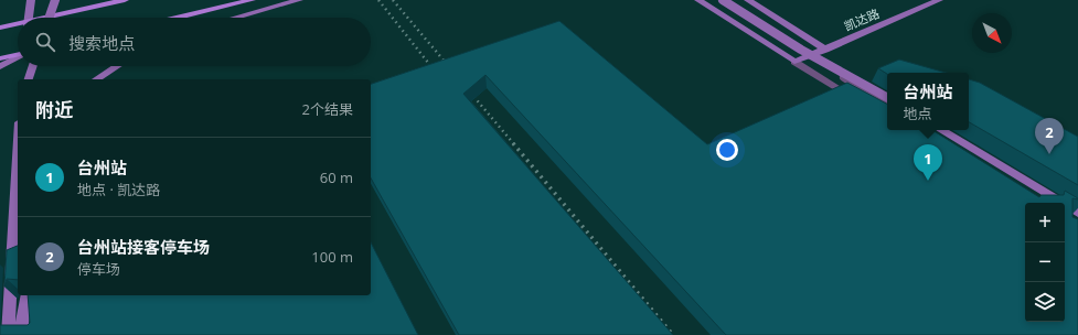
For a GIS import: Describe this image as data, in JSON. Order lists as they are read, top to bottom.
{
  "streets": {
    "street": ["凯达路"]
  },
  "north": "bottom right",
  "page": {
    "search": "搜索地点",
    "popup": ["台州站", "地点"],
    "heading": ["附近", "2个结果"],
    "pins": ["2", "1"],
    "list": [
      {
        "mark": "1",
        "name": "台州站",
        "note": "地点 · 凯达路",
        "value": "60 m"
      },
      {
        "mark": "2",
        "name": "台州站接客停车场",
        "note": "停车场",
        "value": "100 m"
      }
    ],
    "map_buttons": ["+", "−"]
  }
}
